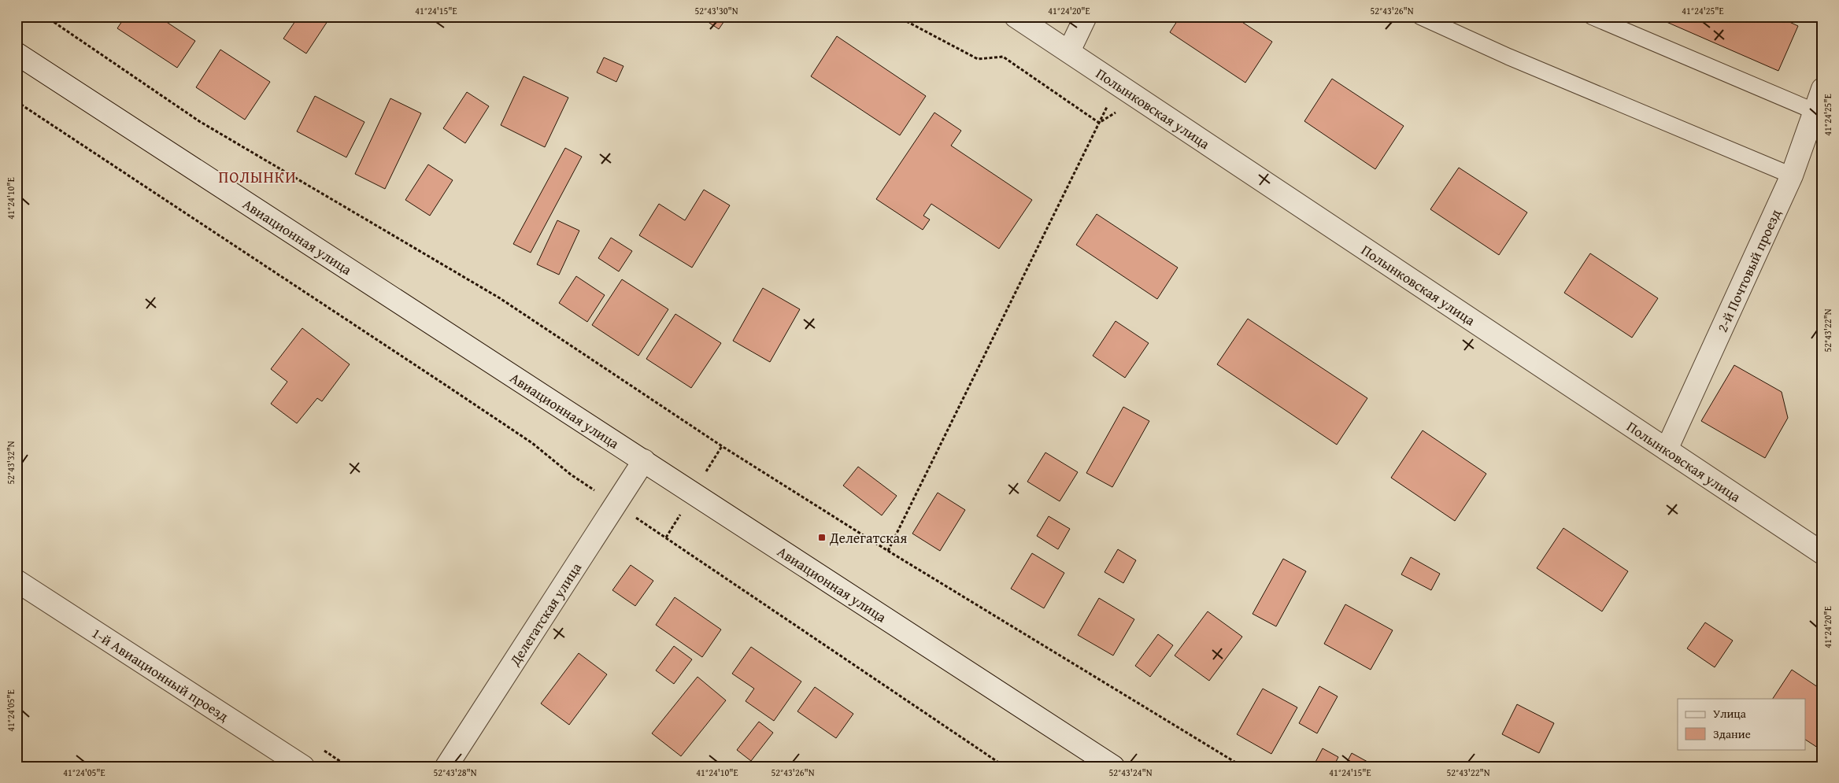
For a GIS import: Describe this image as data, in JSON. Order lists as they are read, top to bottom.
{
  "streets": {
    "street": [
      "Полынковская улица",
      "Авиационная улица",
      "2-й Почтовый проезд",
      "Делегатская улица",
      "1-й Авиационный проезд"
    ]
  },
  "crossings": [
    ["Полынковская улица", "2-й Почтовый проезд"],
    ["Авиационная улица", "Делегатская улица"]
  ],
  "districts": ["ПОЛЫНКИ"],
  "places": {
    "transit": ["Делегатская"]
  },
  "legend": ["Улица", "Здание"],
  "coordinates": [
    "41°24'15\"E",
    "52°43'30\"N",
    "41°24'20\"E",
    "52°43'26\"N",
    "41°24'25\"E",
    "41°24'10\"E",
    "52°43'22\"N",
    "52°43'32\"N",
    "41°24'05\"E",
    "52°43'28\"N",
    "52°43'24\"N"
  ]
}
